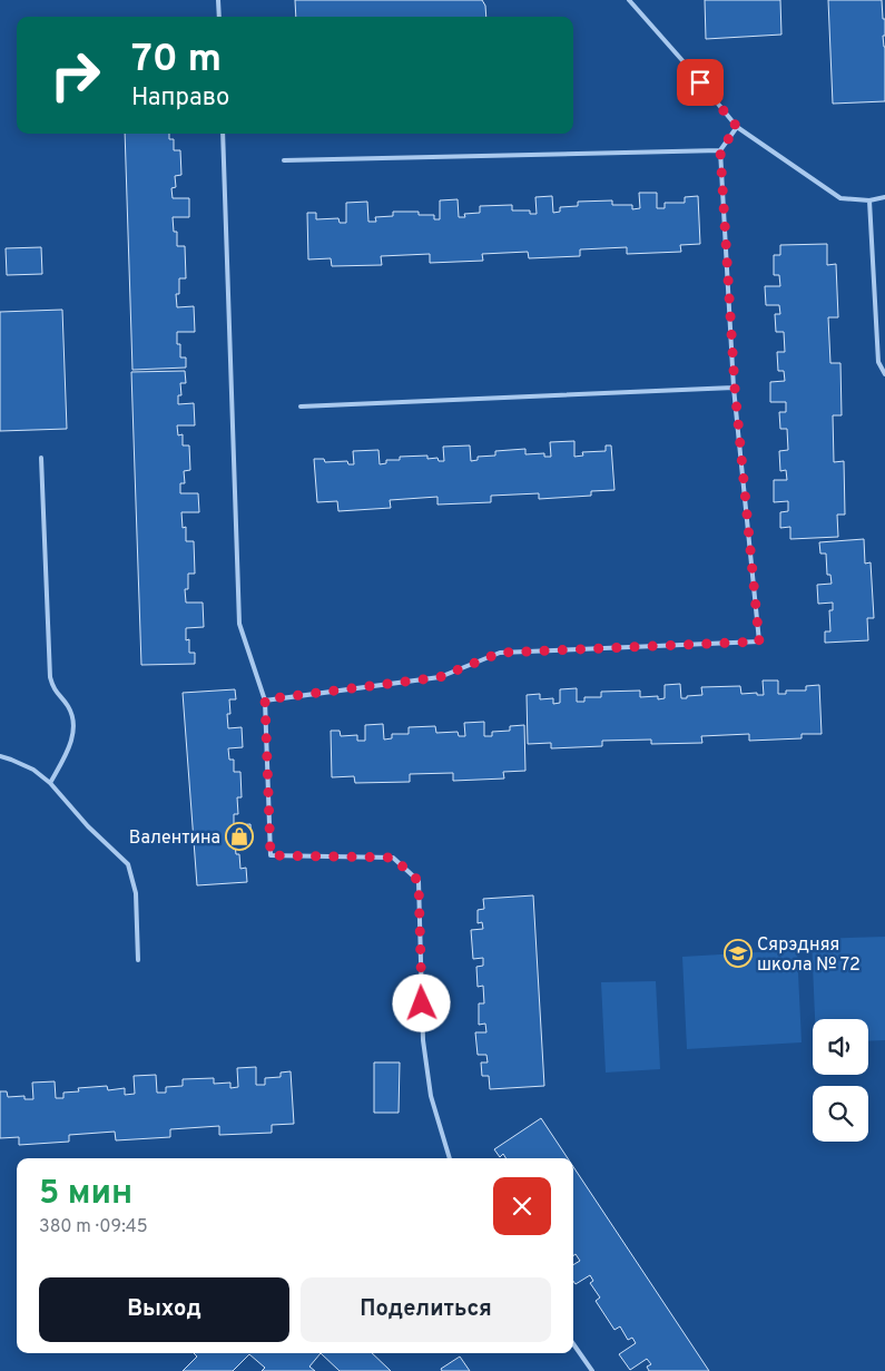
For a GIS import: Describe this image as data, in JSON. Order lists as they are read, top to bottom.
{
  "places": {
    "shop": ["Валентина"],
    "school or university": ["Сярэдняя школа № 72"]
  },
  "page": {
    "turn": ["70 m", "Направо"],
    "heading": ["5 мин", "380 m · 09:45"],
    "buttons": ["Выход", "Поделиться"]
  }
}
